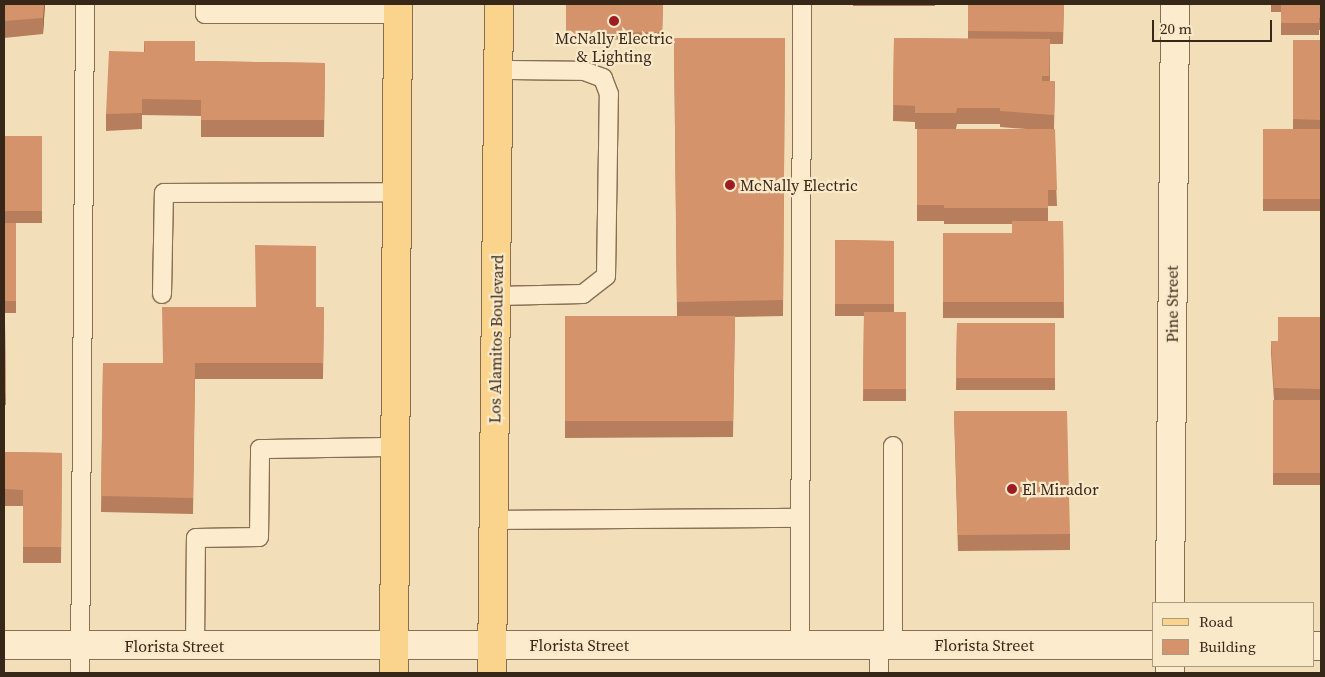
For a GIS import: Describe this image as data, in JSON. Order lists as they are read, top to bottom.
{
  "streets": {
    "main road": ["Los Alamitos Boulevard"],
    "street": ["Pine Street", "Florista Street"]
  },
  "crossings": [
    ["Los Alamitos Boulevard", "Florista Street"]
  ],
  "places": ["McNally Electric & Lighting", "McNally Electric", "El Mirador"],
  "legend": ["Road", "Building"],
  "scale_bar": "20 m"
}
